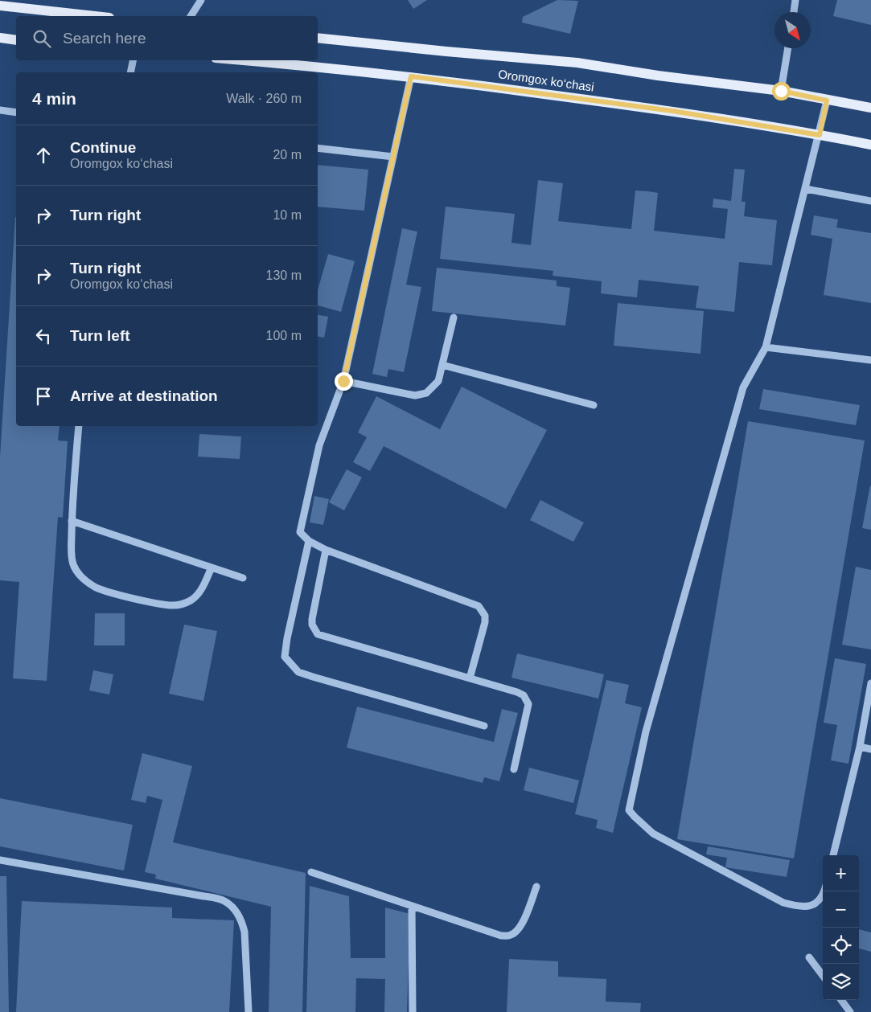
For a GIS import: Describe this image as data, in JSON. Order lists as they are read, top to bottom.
{
  "streets": {
    "main road": ["Oromgox ko‘chasi"]
  },
  "north": "bottom right",
  "page": {
    "search": "Search here",
    "heading": ["4 min", "Walk · 260 m"],
    "list": [
      ["Continue", "Oromgox ko‘chasi", "20 m"],
      ["Turn right", "10 m"],
      ["Turn right", "Oromgox ko‘chasi", "130 m"],
      ["Turn left", "100 m"],
      "Arrive at destination"
    ],
    "map_buttons": ["+", "−"]
  }
}
